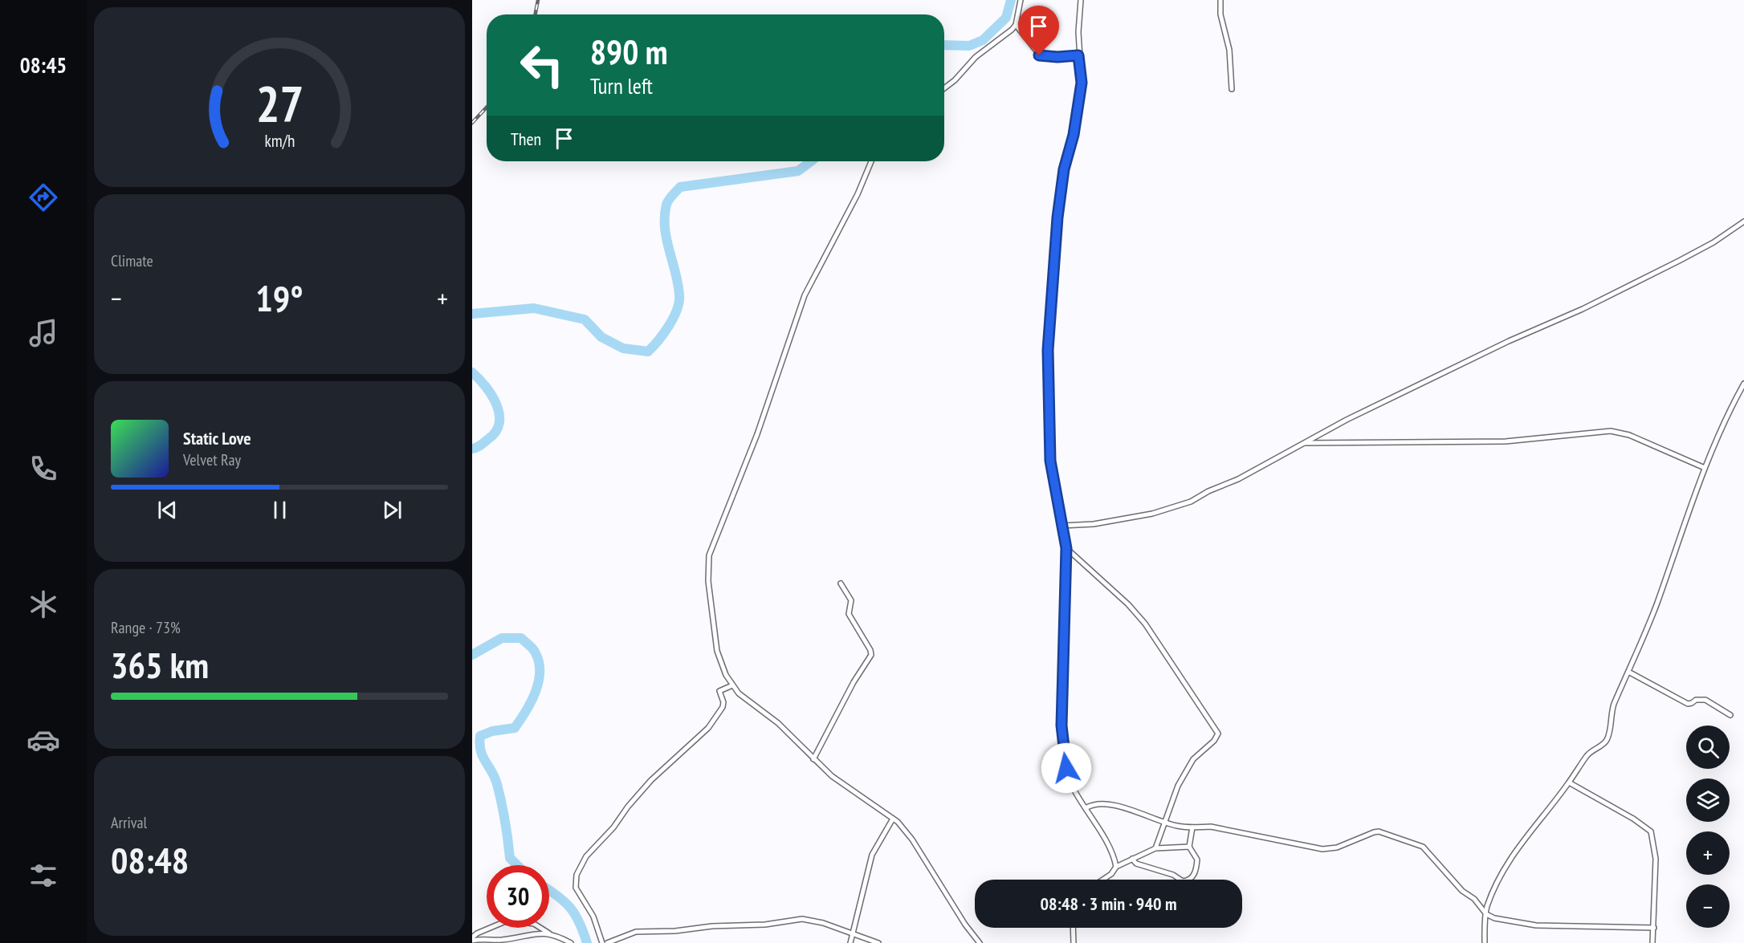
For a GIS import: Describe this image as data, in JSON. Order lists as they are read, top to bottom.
{
  "page": {
    "tabs": "08:45",
    "turn": ["890 m", "Turn left"],
    "then": "Then",
    "tile": [
      "Climate",
      ["Range · 73%", "365 km"],
      ["Arrival", "08:48"]
    ],
    "heat": ["−", "19°", "+"],
    "song": ["Static Love", "Velvet Ray"],
    "map_buttons": ["+", "−"],
    "limit": "30",
    "trip": "08:48 · 3 min · 940 m",
    "gauge": ["27", "km/h"]
  }
}
